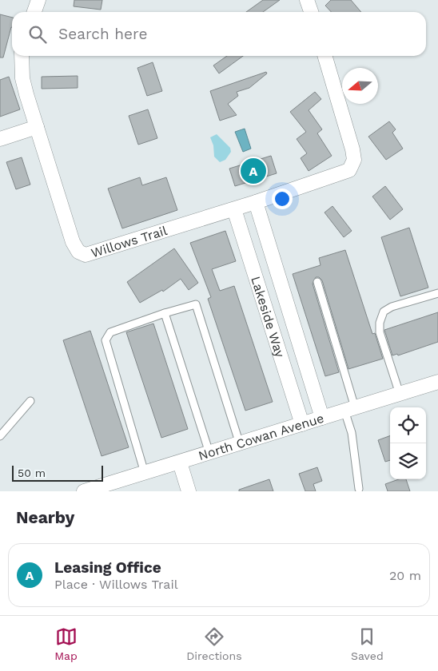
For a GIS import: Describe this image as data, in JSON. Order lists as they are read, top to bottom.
{
  "streets": {
    "street": ["Willows Trail", "Lakeside Way", "North Cowan Avenue"]
  },
  "crossings": [
    ["Willows Trail", "Lakeside Way"],
    ["Lakeside Way", "North Cowan Avenue"]
  ],
  "scale_bar": "50 m",
  "north": "left",
  "page": {
    "search": "Search here",
    "pins": "A",
    "scale": "50 m",
    "heading": "Nearby",
    "list": [
      {
        "mark": "A",
        "name": "Leasing Office",
        "note": "Place · Willows Trail",
        "value": "20 m"
      }
    ],
    "nav": ["Map", "Directions", "Saved"]
  }
}
